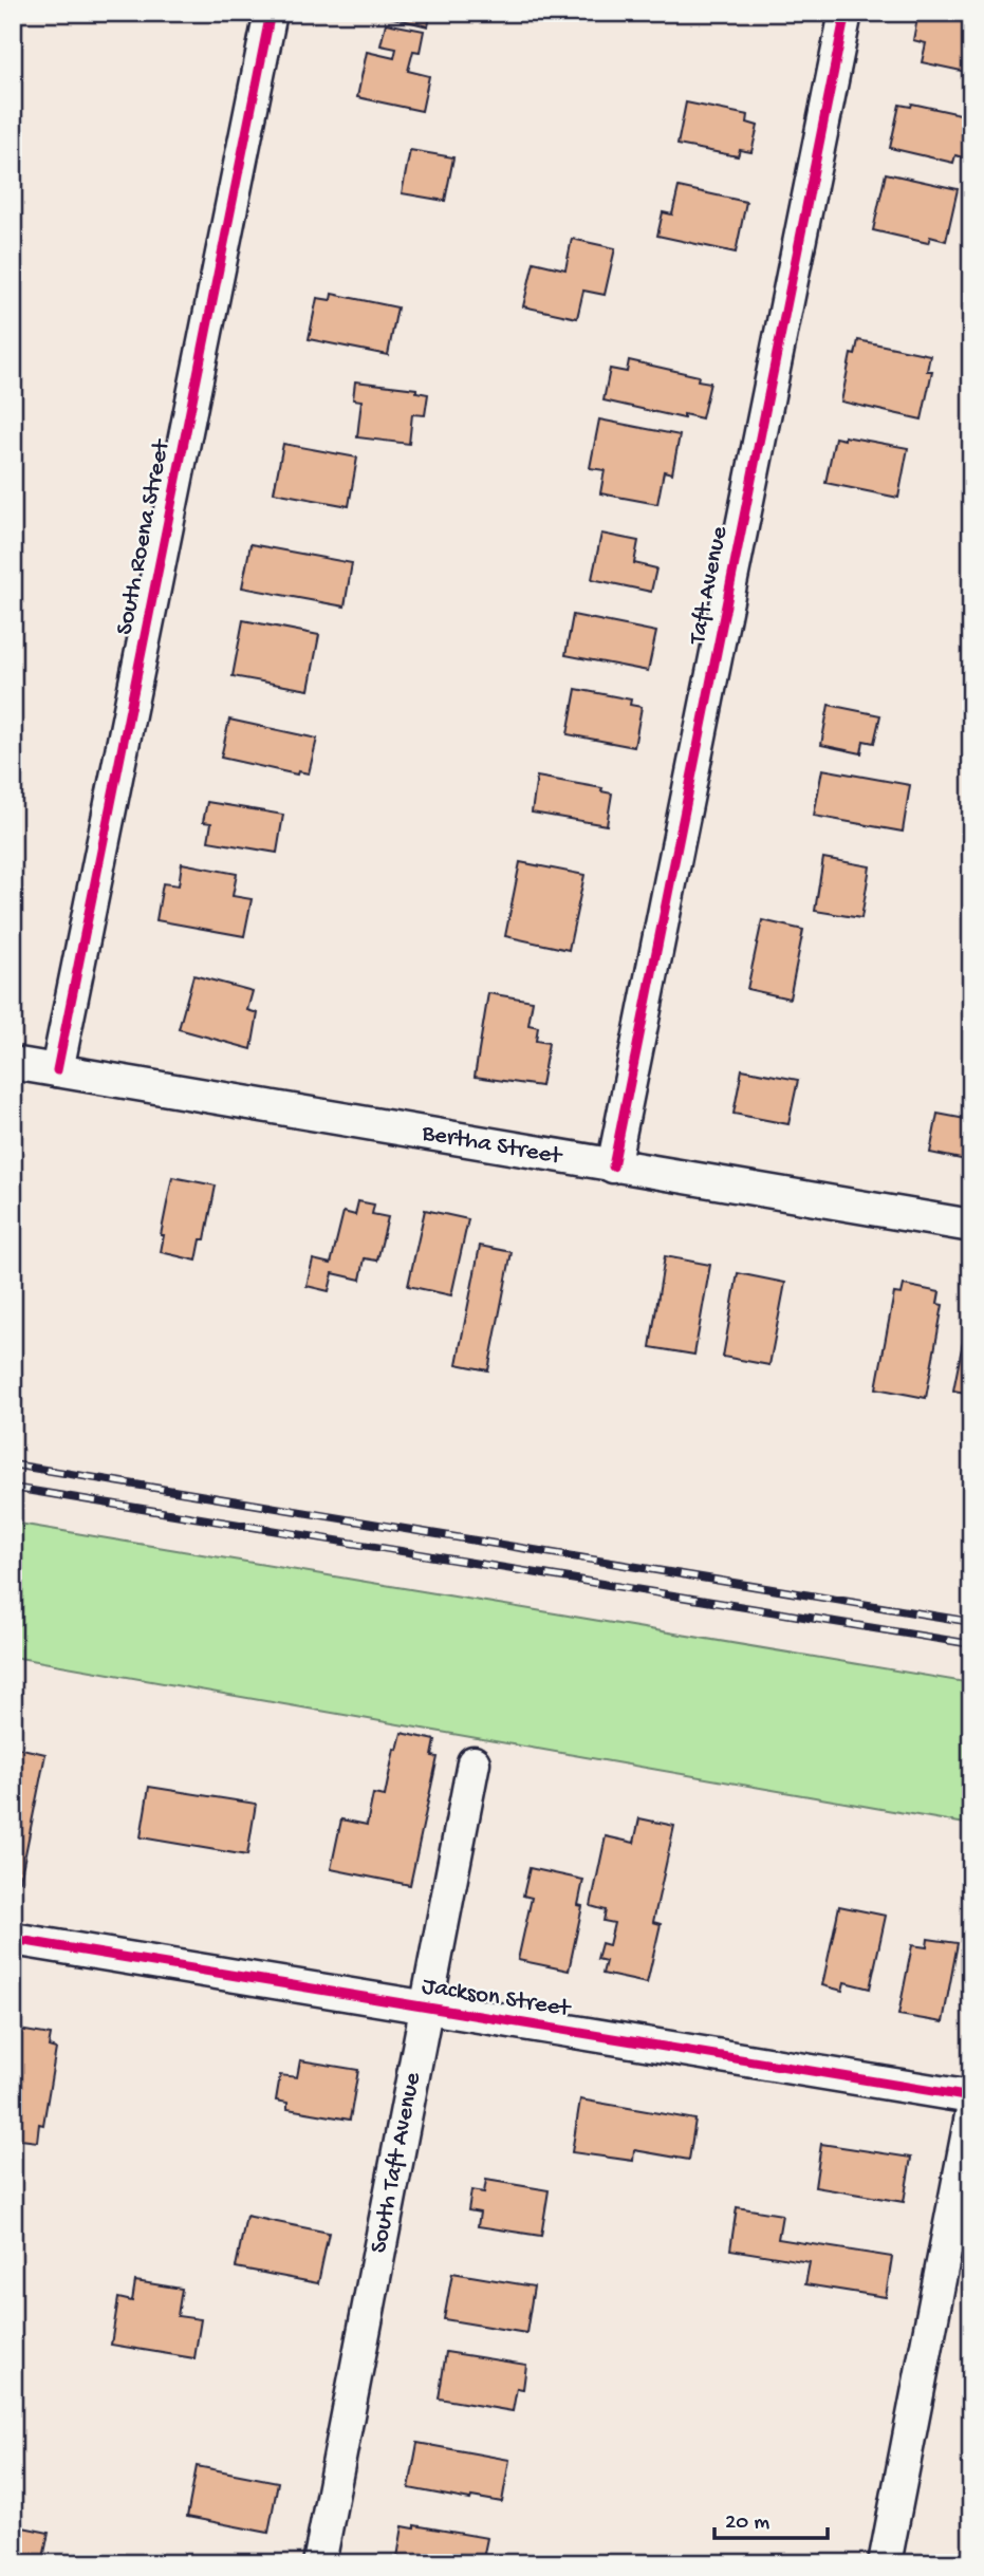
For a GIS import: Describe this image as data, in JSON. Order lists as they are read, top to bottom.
{
  "streets": {
    "street": [
      "South Roena Street",
      "Taft Avenue",
      "Bertha Street",
      "Jackson Street",
      "South Taft Avenue"
    ]
  },
  "crossings": [
    ["South Roena Street", "Bertha Street"],
    ["Taft Avenue", "Bertha Street"],
    ["Jackson Street", "South Taft Avenue"]
  ],
  "scale_bar": "20 m"
}
